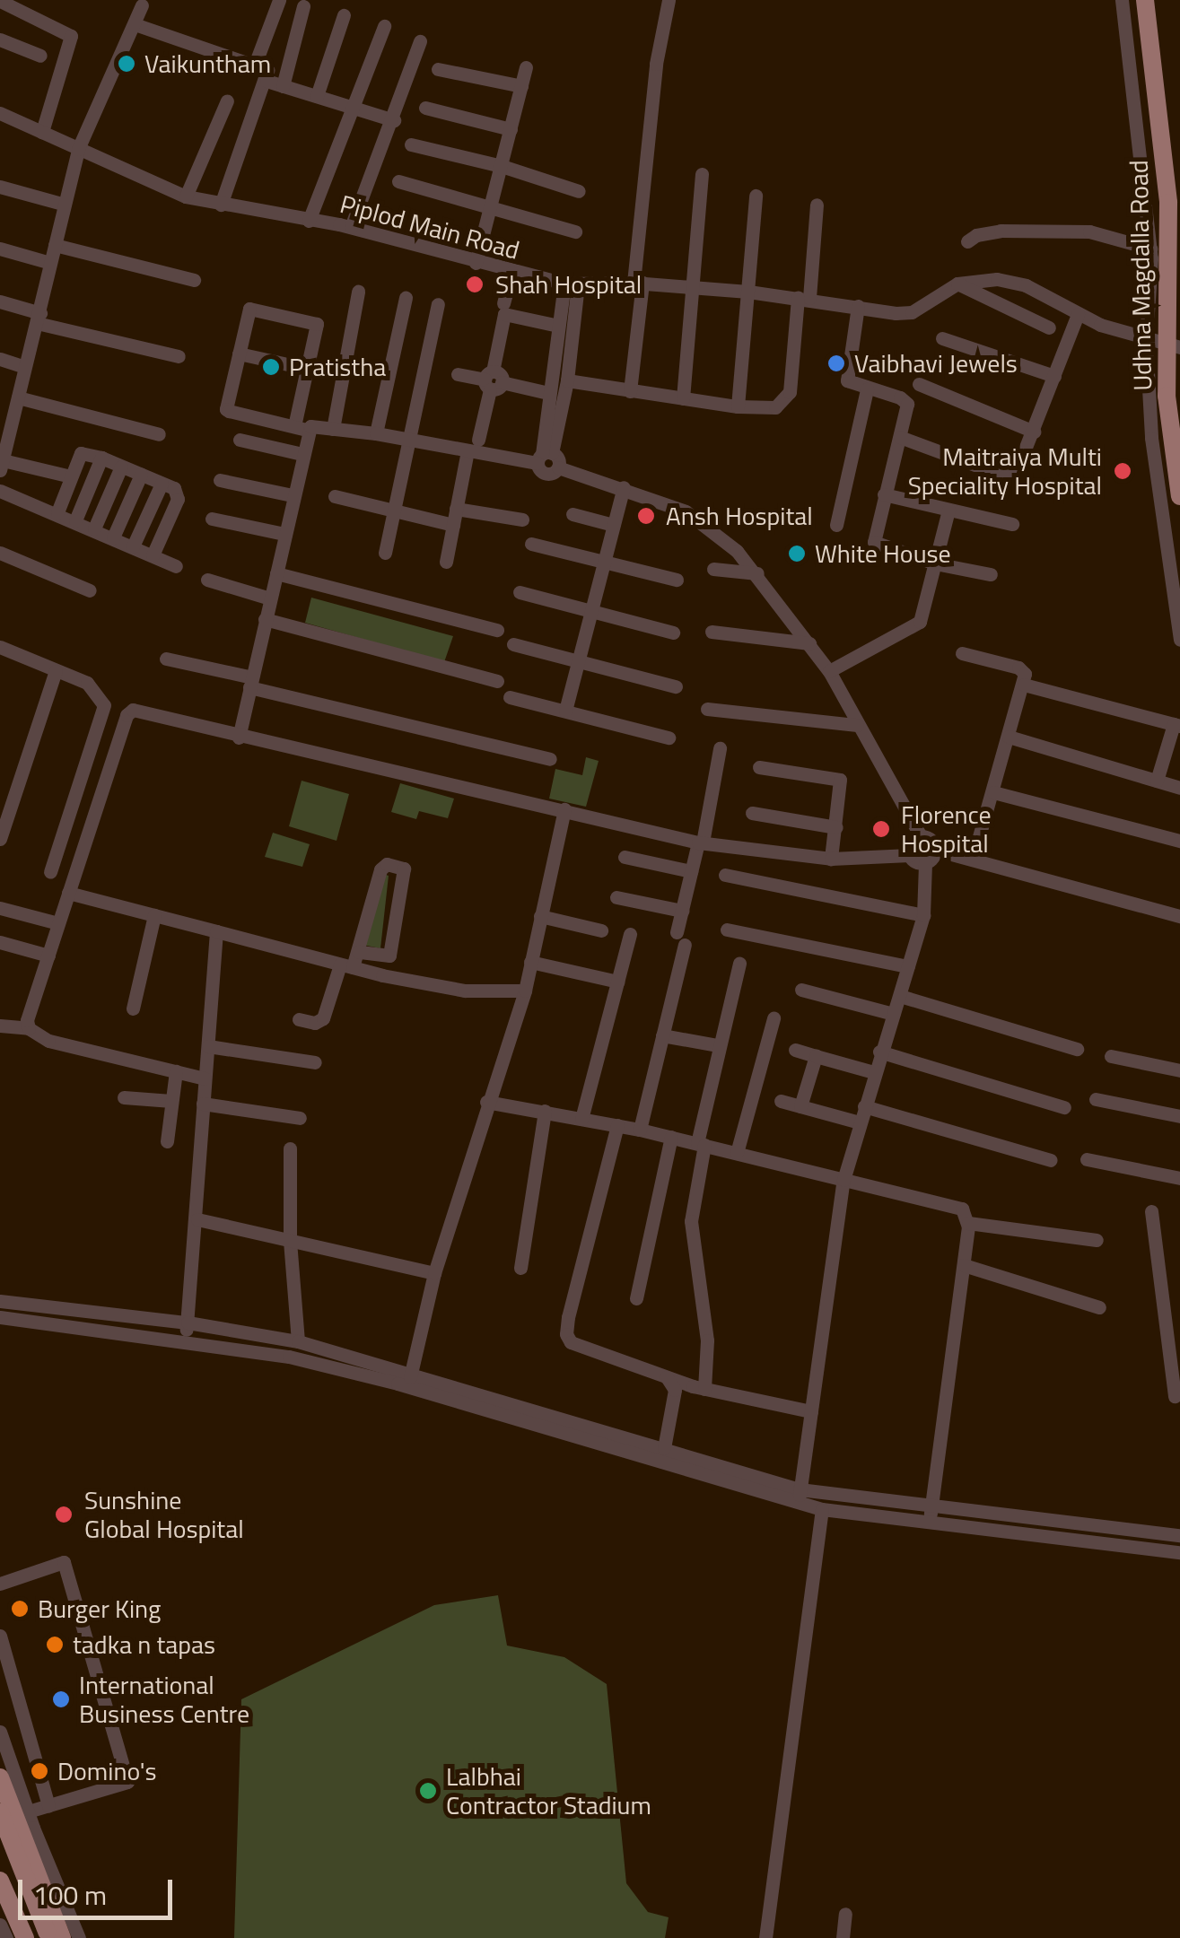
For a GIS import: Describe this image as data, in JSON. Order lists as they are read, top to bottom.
{
  "streets": {
    "main road": ["Udhna Magdalla Road"],
    "street": ["Piplod Main Road"]
  },
  "crossings": [
    ["Piplod Main Road", "Udhna Magdalla Road"]
  ],
  "places": [
    "Vaikuntham",
    "Shah Hospital",
    "Vaibhavi Jewels",
    "Pratistha",
    "Maitraiya Multi Speciality Hospital",
    "Ansh Hospital",
    "White House",
    "Florence Hospital",
    "Sunshine Global Hospital",
    "Burger King",
    "tadka n tapas",
    "International Business Centre",
    "Domino's",
    "Lalbhai Contractor Stadium"
  ],
  "scale_bar": "100 m"
}
